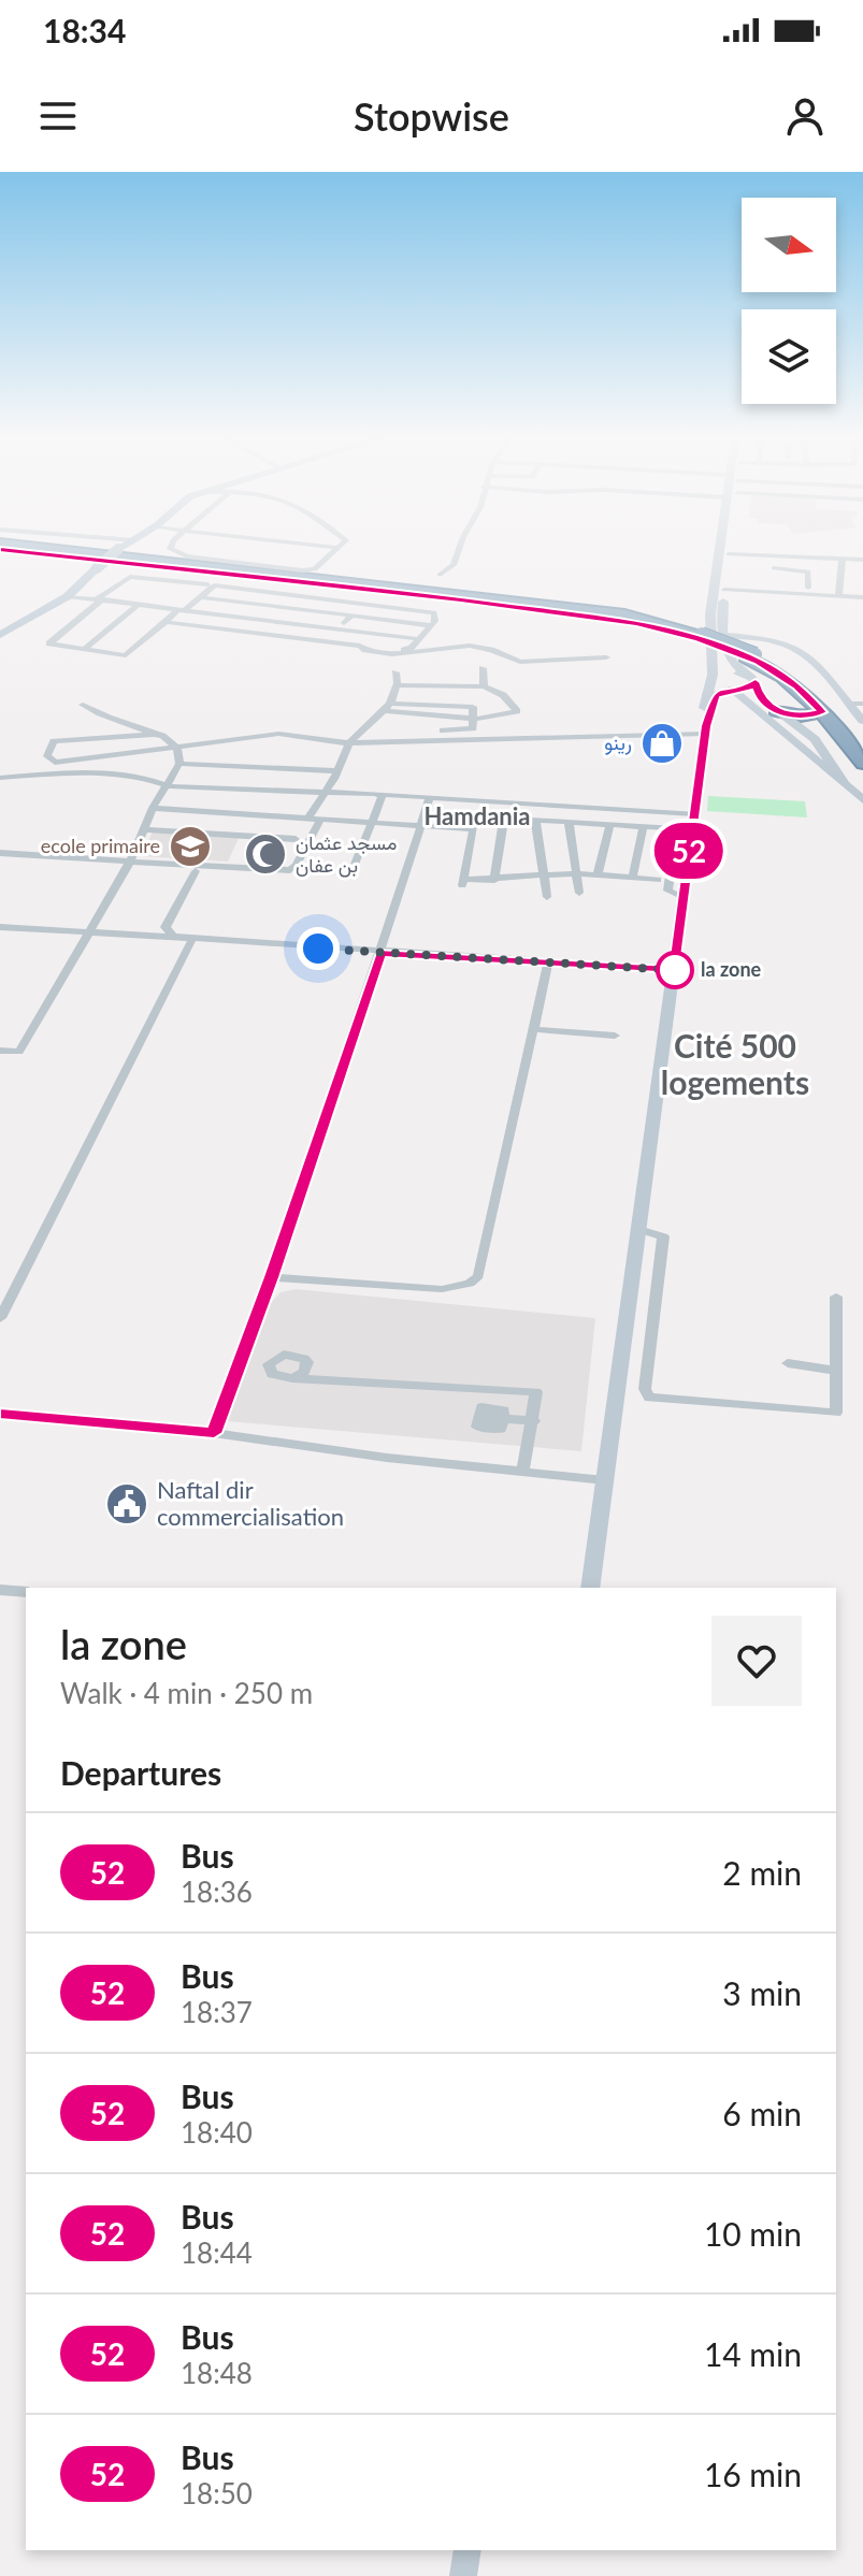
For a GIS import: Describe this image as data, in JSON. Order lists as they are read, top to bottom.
{
  "districts": ["Hamdania", "Cité 500 logements"],
  "places": {
    "shop": ["رينو"],
    "school or university": ["ecole primaire"],
    "mosque": ["مسجد عثمان بن عفان"],
    "other": ["la zone"],
    "public building": ["Naftal dir commercialisation"]
  },
  "lines": ["bus line 52"],
  "north": "right",
  "page": {
    "status": "18:34",
    "header": "Stopwise",
    "on_map": "52",
    "heading": [
      ["la zone", "Walk · 4 min · 250 m"],
      "Departures"
    ],
    "list": [
      {
        "mark": "52",
        "name": "Bus",
        "note": "18:36",
        "value": "2 min"
      },
      {
        "mark": "52",
        "name": "Bus",
        "note": "18:37",
        "value": "3 min"
      },
      {
        "mark": "52",
        "name": "Bus",
        "note": "18:40",
        "value": "6 min"
      },
      {
        "mark": "52",
        "name": "Bus",
        "note": "18:44",
        "value": "10 min"
      },
      {
        "mark": "52",
        "name": "Bus",
        "note": "18:48",
        "value": "14 min"
      },
      {
        "mark": "52",
        "name": "Bus",
        "note": "18:50",
        "value": "16 min"
      }
    ]
  }
}
